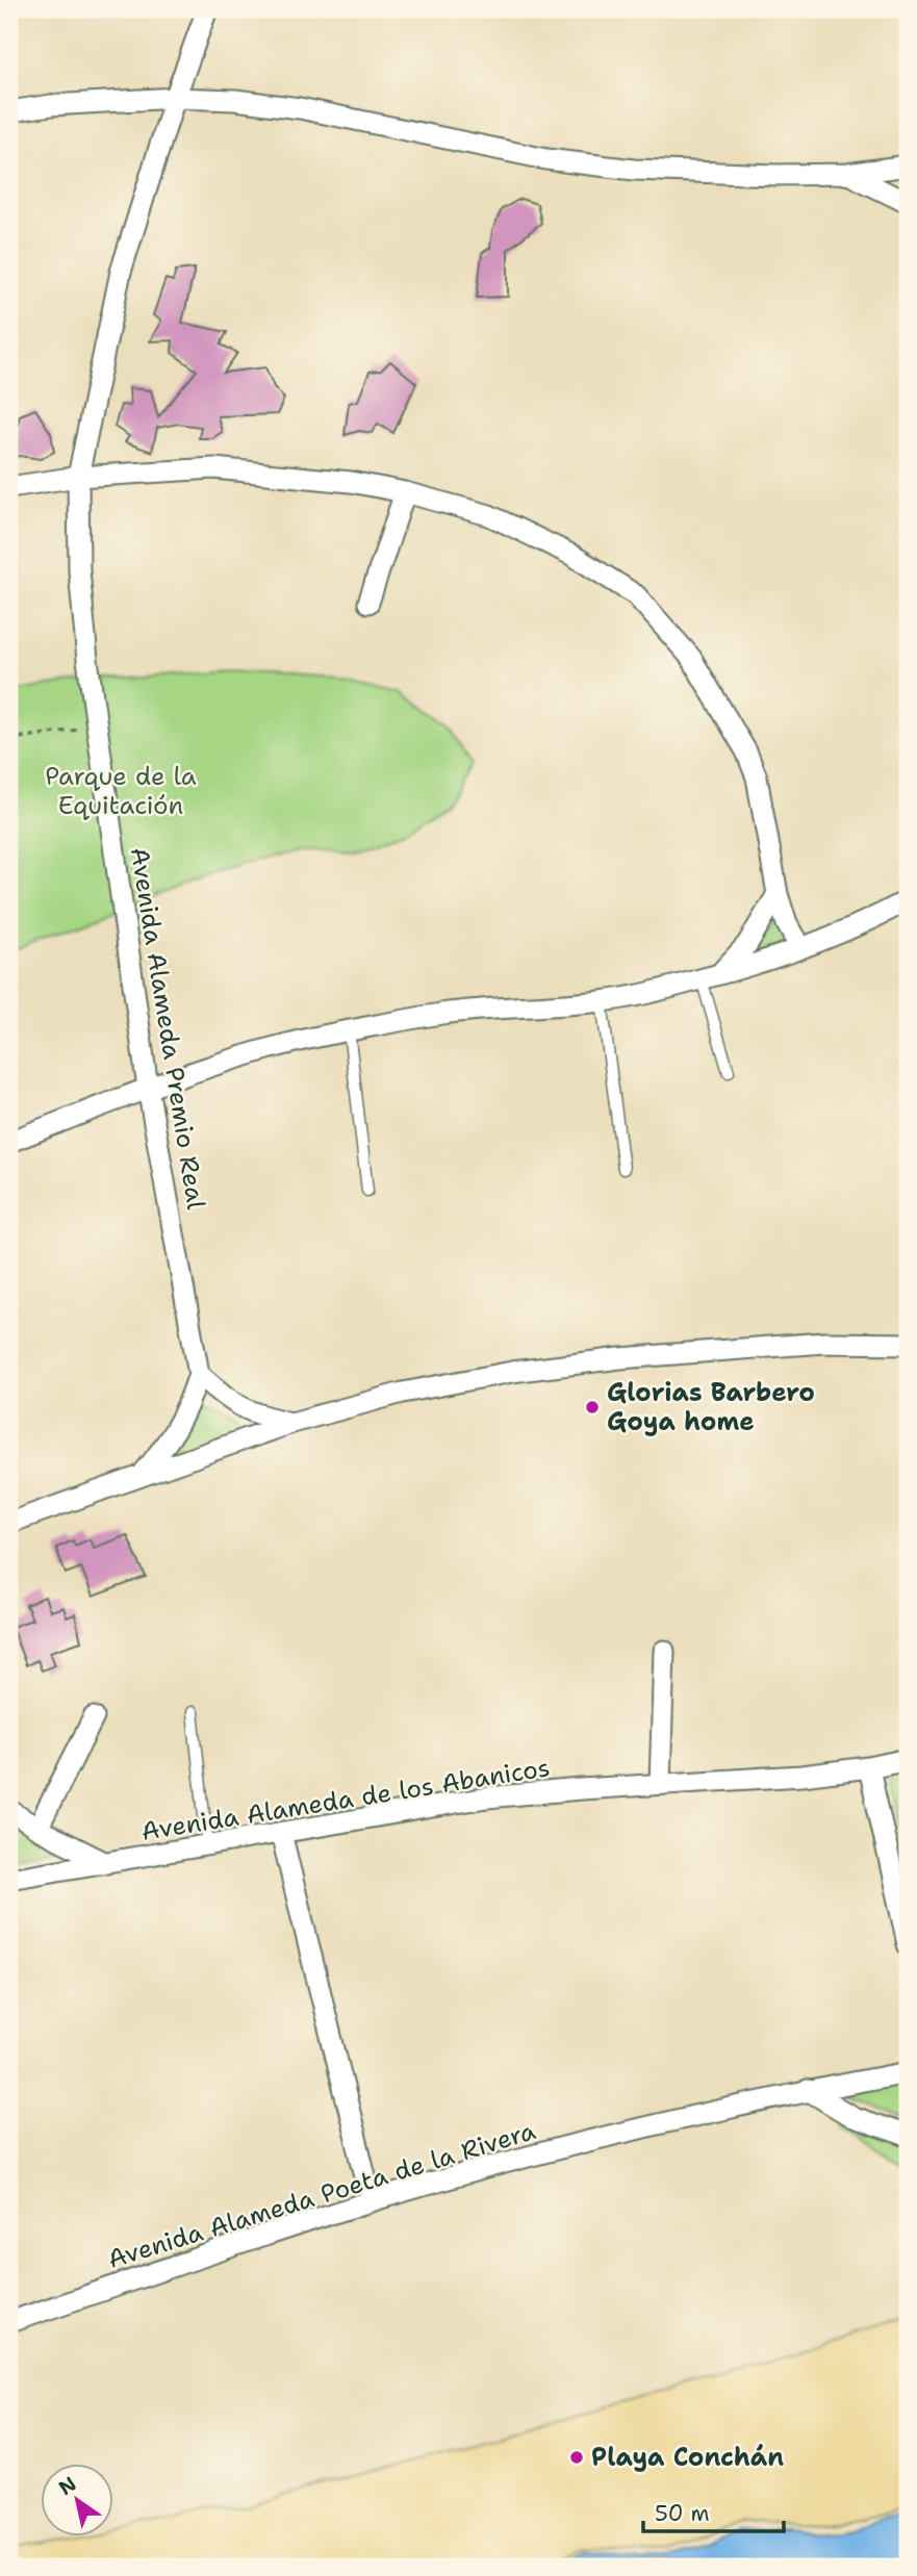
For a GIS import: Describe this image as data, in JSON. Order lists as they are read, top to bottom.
{
  "streets": {
    "street": ["Avenida Alameda Premio Real", "Avenida Alameda de los Abanicos", "Avenida Alameda Poeta de la Rivera"]
  },
  "parks": ["Parque de la Equitación"],
  "places": ["Glorias Barbero Goya home", "Playa Conchán"],
  "scale_bar": "50 m",
  "north": "top left"
}
